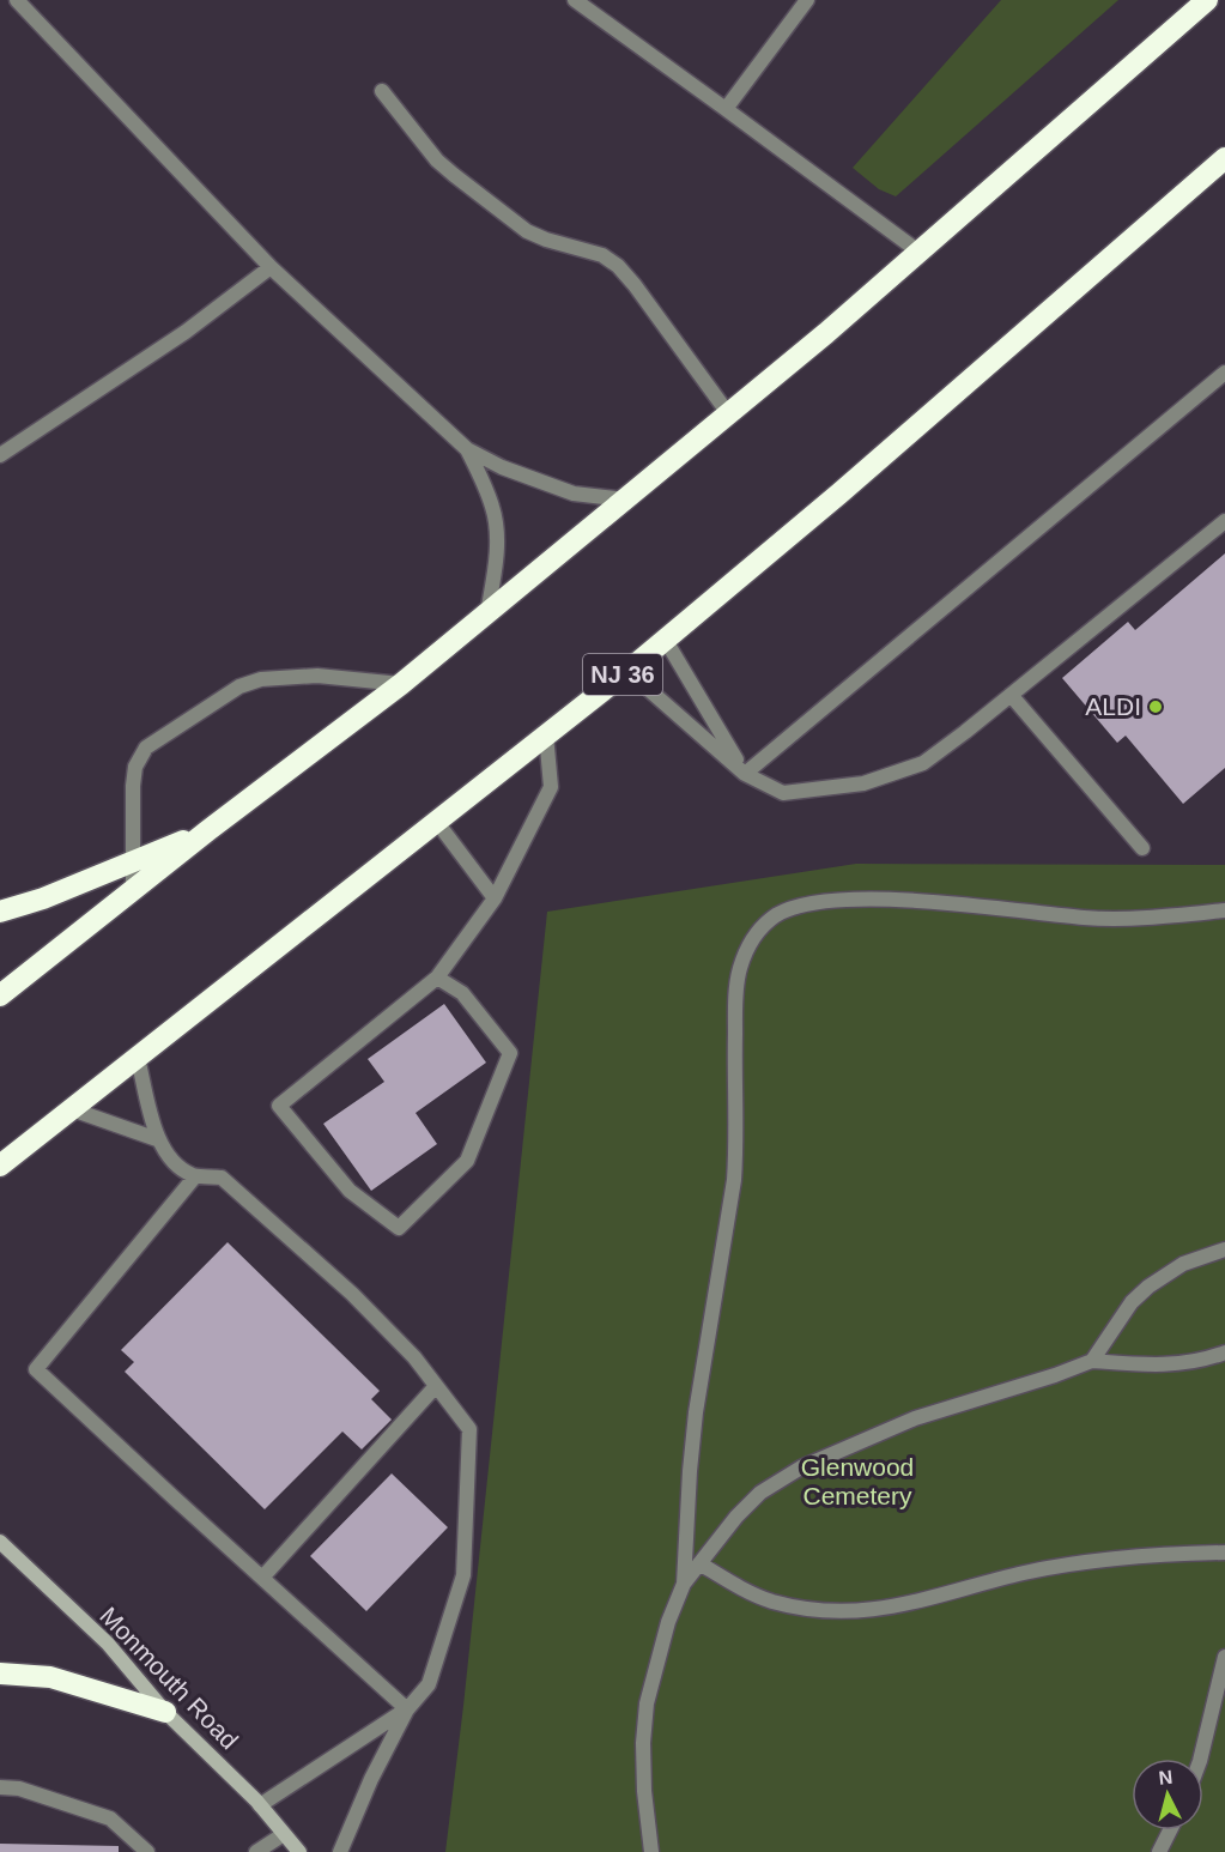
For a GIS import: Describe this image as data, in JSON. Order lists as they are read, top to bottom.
{
  "streets": {
    "highway": ["NJ 36"],
    "main road": ["Monmouth Road"]
  },
  "parks": ["Glenwood Cemetery"],
  "places": ["ALDI"],
  "north": "top"
}
